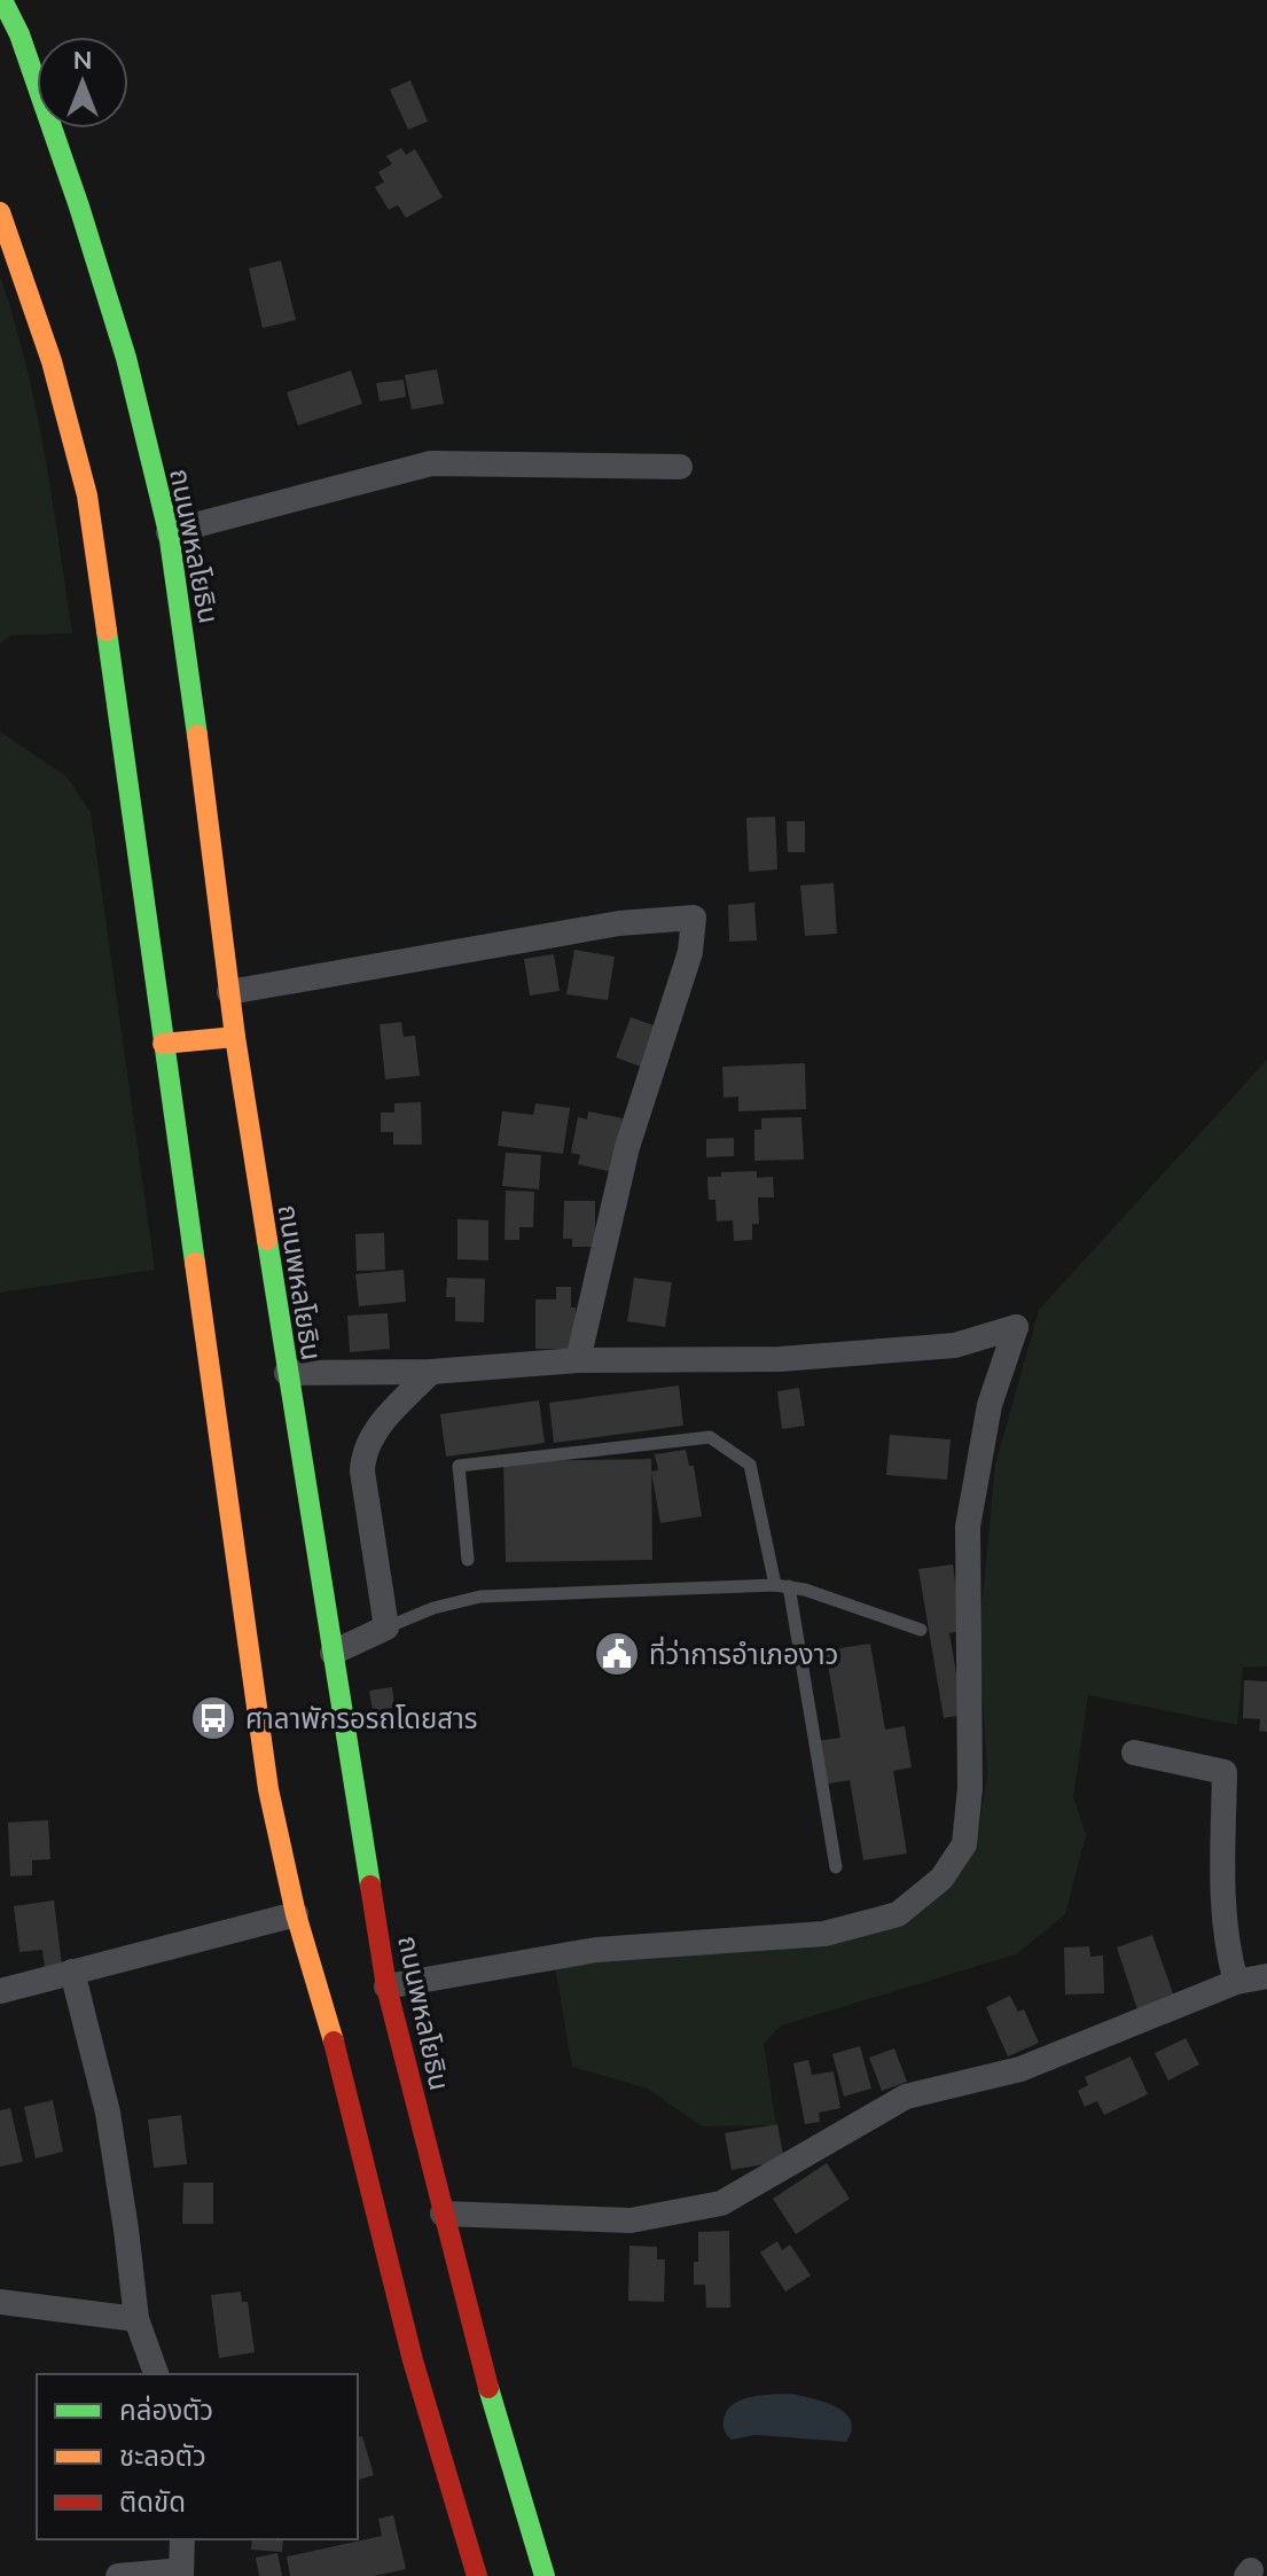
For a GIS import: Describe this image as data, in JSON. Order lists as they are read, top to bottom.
{
  "streets": {
    "highway": ["ถนนพหลโยธิน"]
  },
  "places": {
    "public building": ["ที่ว่าการอำเภองาว"],
    "bus stop": ["ศาลาพักรอรถโดยสาร"]
  },
  "legend": ["คล่องตัว", "ชะลอตัว", "ติดขัด"],
  "north": "top"
}
